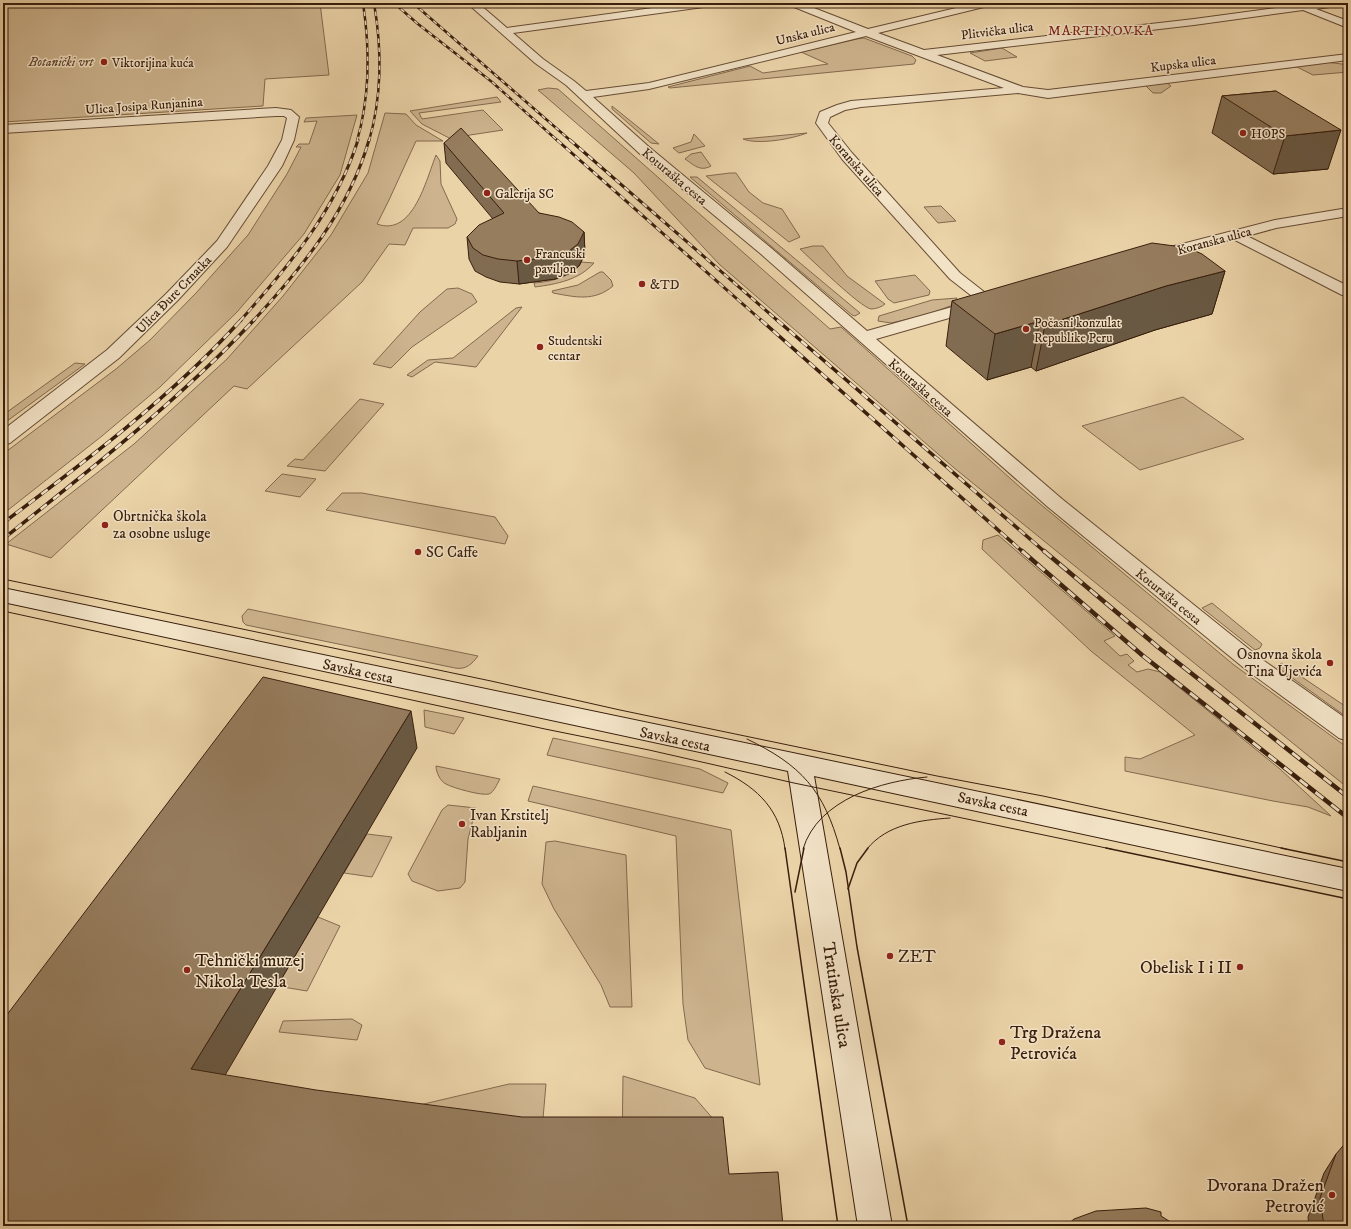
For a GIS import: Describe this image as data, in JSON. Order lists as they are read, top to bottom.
{
  "streets": {
    "street": [
      "Plitvička ulica",
      "Unska ulica",
      "Kupska ulica",
      "Ulica Josipa Runjanina",
      "Koranska ulica",
      "Koturaška cesta",
      "Ulica Đure Crnatka",
      "Savska cesta",
      "Tratinska ulica"
    ]
  },
  "crossings": [
    ["Unska ulica", "Koturaška cesta"],
    ["Kupska ulica", "Koranska ulica"],
    ["Ulica Josipa Runjanina", "Ulica Đure Crnatka"],
    ["Savska cesta", "Tratinska ulica"]
  ],
  "districts": ["MARTINOVKA"],
  "parks": ["Botanički vrt"],
  "places": [
    "Viktorijina kuća",
    "HOPS",
    "Galerija SC",
    "Francuski paviljon",
    "&TD",
    "Počasni konzulat Republike Peru",
    "Studentski centar",
    "Obrtnička škola za osobne usluge",
    "SC Caffe",
    "Osnovna škola Tina Ujevića",
    "Ivan Krstitelj Rabljanin",
    "ZET",
    "Obelisk I i II",
    "Tehnički muzej Nikola Tesla",
    "Trg Dražena Petrovića",
    "Dvorana Dražen Petrović"
  ]
}
